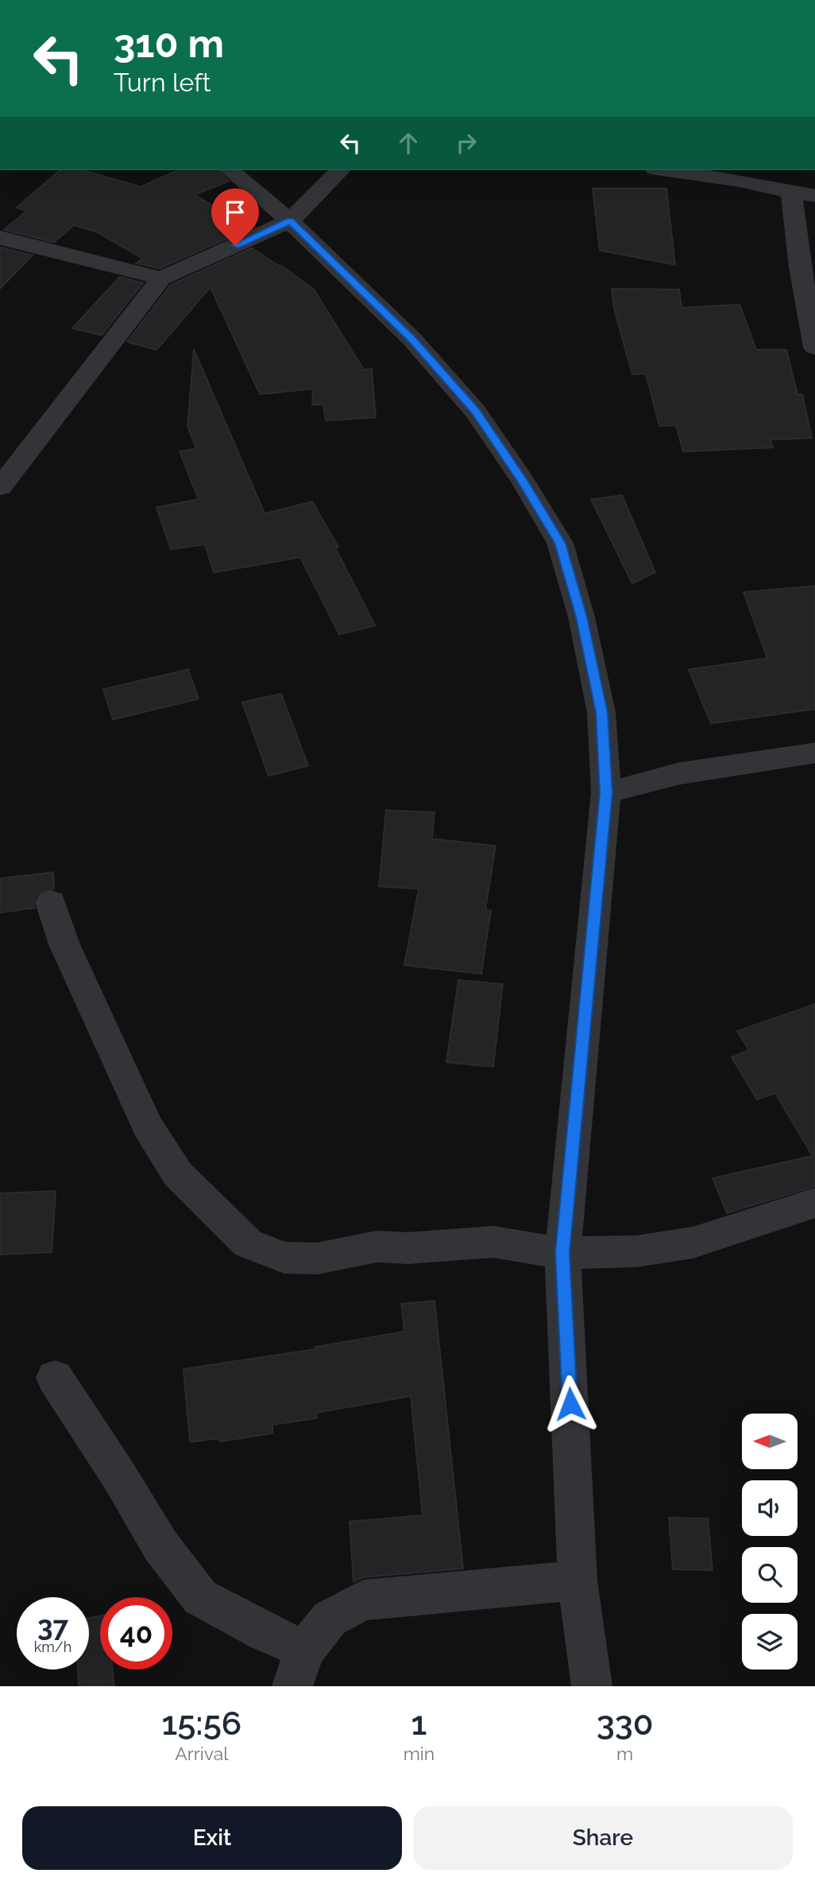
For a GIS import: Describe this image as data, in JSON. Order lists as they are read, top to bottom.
{
  "north": "left",
  "page": {
    "turn": ["310 m", "Turn left"],
    "speed": "37 km/h",
    "limit": "40",
    "eta": [
      "15:56",
      "Arrival",
      "1",
      "min",
      "330",
      "m"
    ],
    "buttons": ["Exit", "Share"]
  }
}
